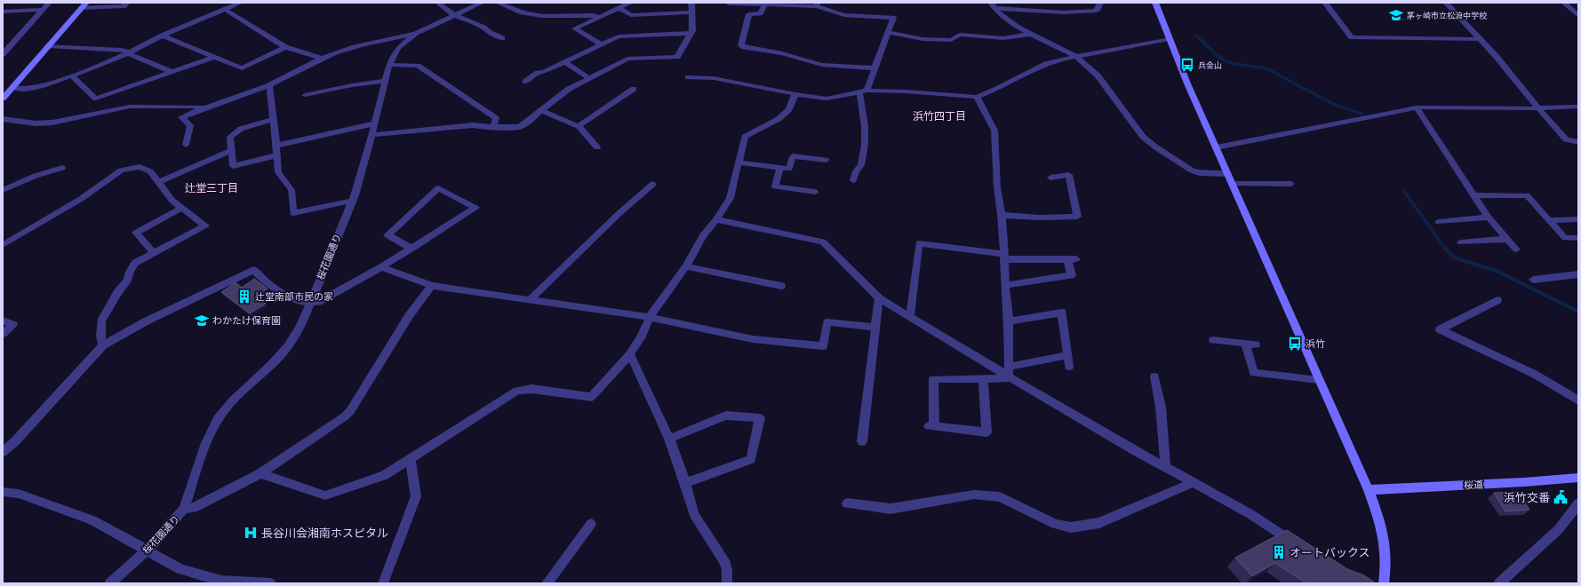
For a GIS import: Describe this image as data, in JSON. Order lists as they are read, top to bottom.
{
  "streets": {
    "street": ["桜花園通り", "桜道"]
  },
  "districts": ["浜竹四丁目", "辻堂三丁目"],
  "places": {
    "school or university": ["茅ヶ崎市立松浪中学校", "わかたけ保育園"],
    "bus stop": ["兵金山", "浜竹"],
    "building": ["辻堂南部市民の家", "オートバックス"],
    "public building": ["浜竹交番"],
    "hospital": ["長谷川会湘南ホスピタル"]
  }
}
